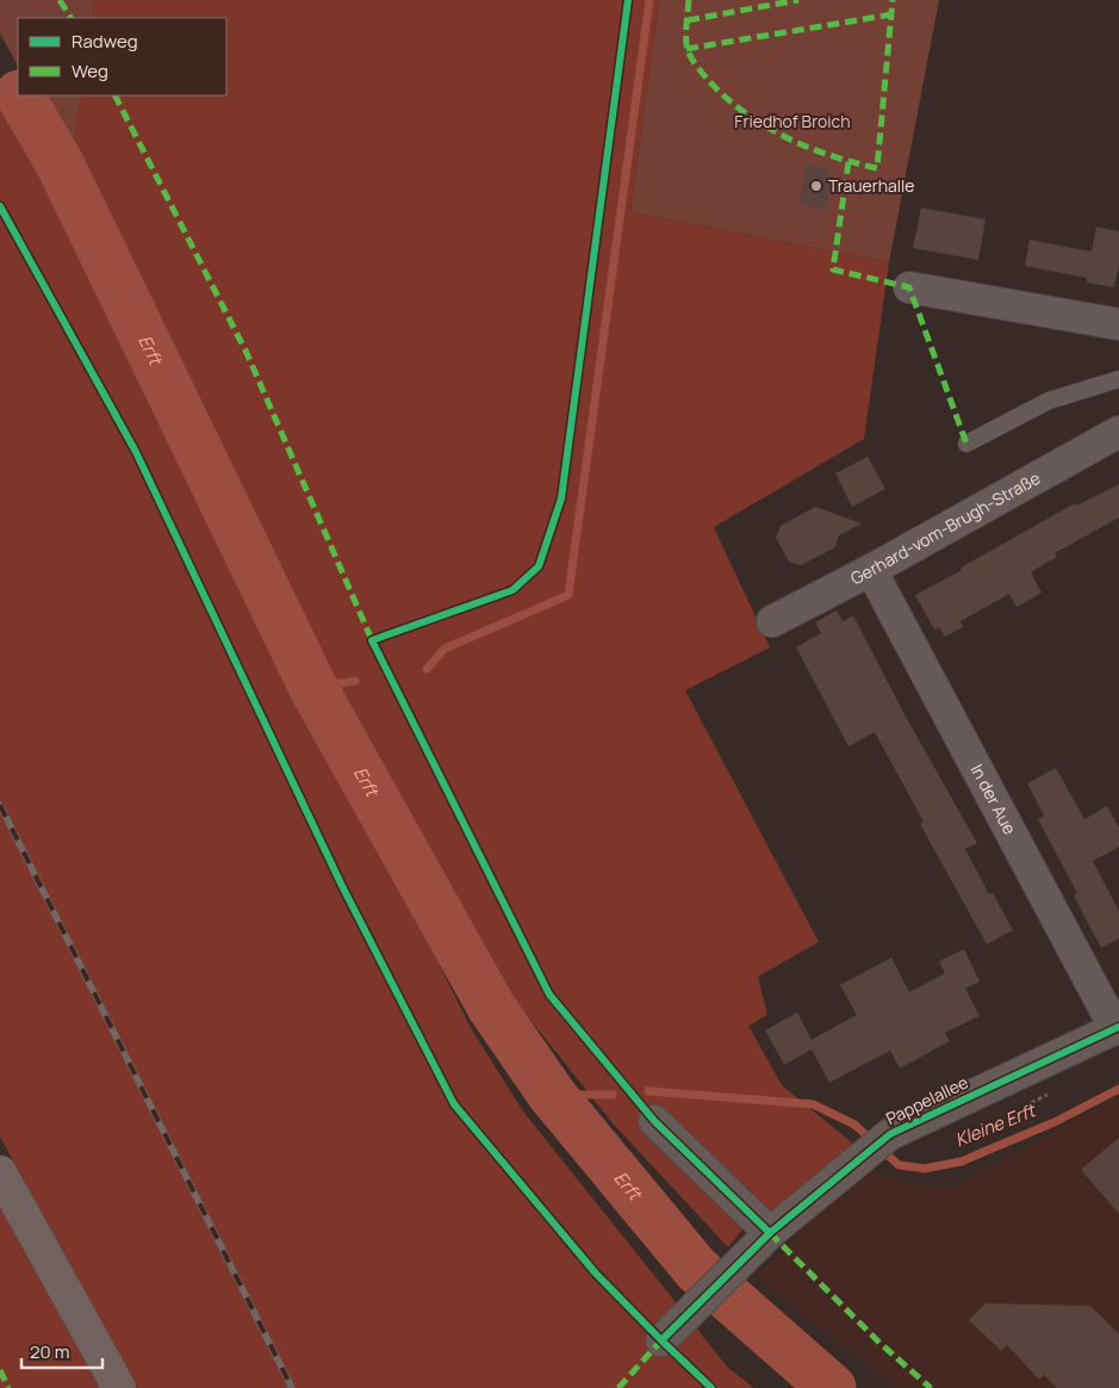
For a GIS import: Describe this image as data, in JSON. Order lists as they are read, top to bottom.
{
  "streets": {
    "street": ["Gerhard-vom-Brugh-Straße", "In der Aue", "Pappelallee"]
  },
  "crossings": [
    ["Gerhard-vom-Brugh-Straße", "In der Aue"],
    ["In der Aue", "Pappelallee"]
  ],
  "water": ["Erft", "Kleine Erft"],
  "parks": ["Friedhof Broich"],
  "places": ["Trauerhalle"],
  "legend": ["Radweg", "Weg"],
  "scale_bar": "20 m"
}
